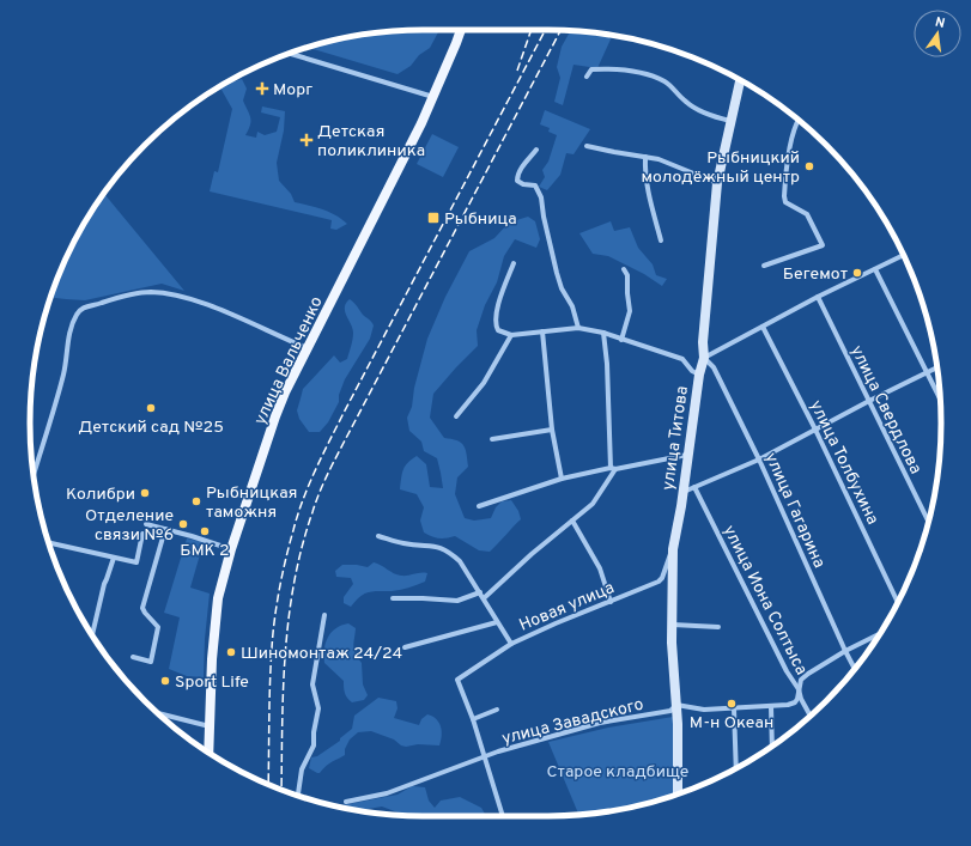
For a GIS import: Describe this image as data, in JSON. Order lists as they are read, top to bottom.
{
  "streets": {
    "main road": ["улица Вальченко"],
    "street": [
      "улица Свердлова",
      "улица Титова",
      "улица Толбухина",
      "улица Гагарина",
      "улица Иона Солтыса",
      "Новая улица",
      "улица Завадского"
    ]
  },
  "crossings": [
    ["улица Титова", "улица Гагарина"],
    ["улица Титова", "Новая улица"],
    ["улица Титова", "улица Завадского"]
  ],
  "parks": ["Старое кладбище"],
  "places": {
    "health": ["Морг", "Детская поликлиника"],
    "other": [
      "Рыбницкий молодёжный центр",
      "Бегемот",
      "Детский сад №25",
      "Колибри",
      "Рыбницкая таможня",
      "Отделение связи №6",
      "БМК 2",
      "Шиномонтаж 24/24",
      "Sport Life",
      "М-н Океан"
    ],
    "transit": ["Рыбница"]
  },
  "north": "top"
}
